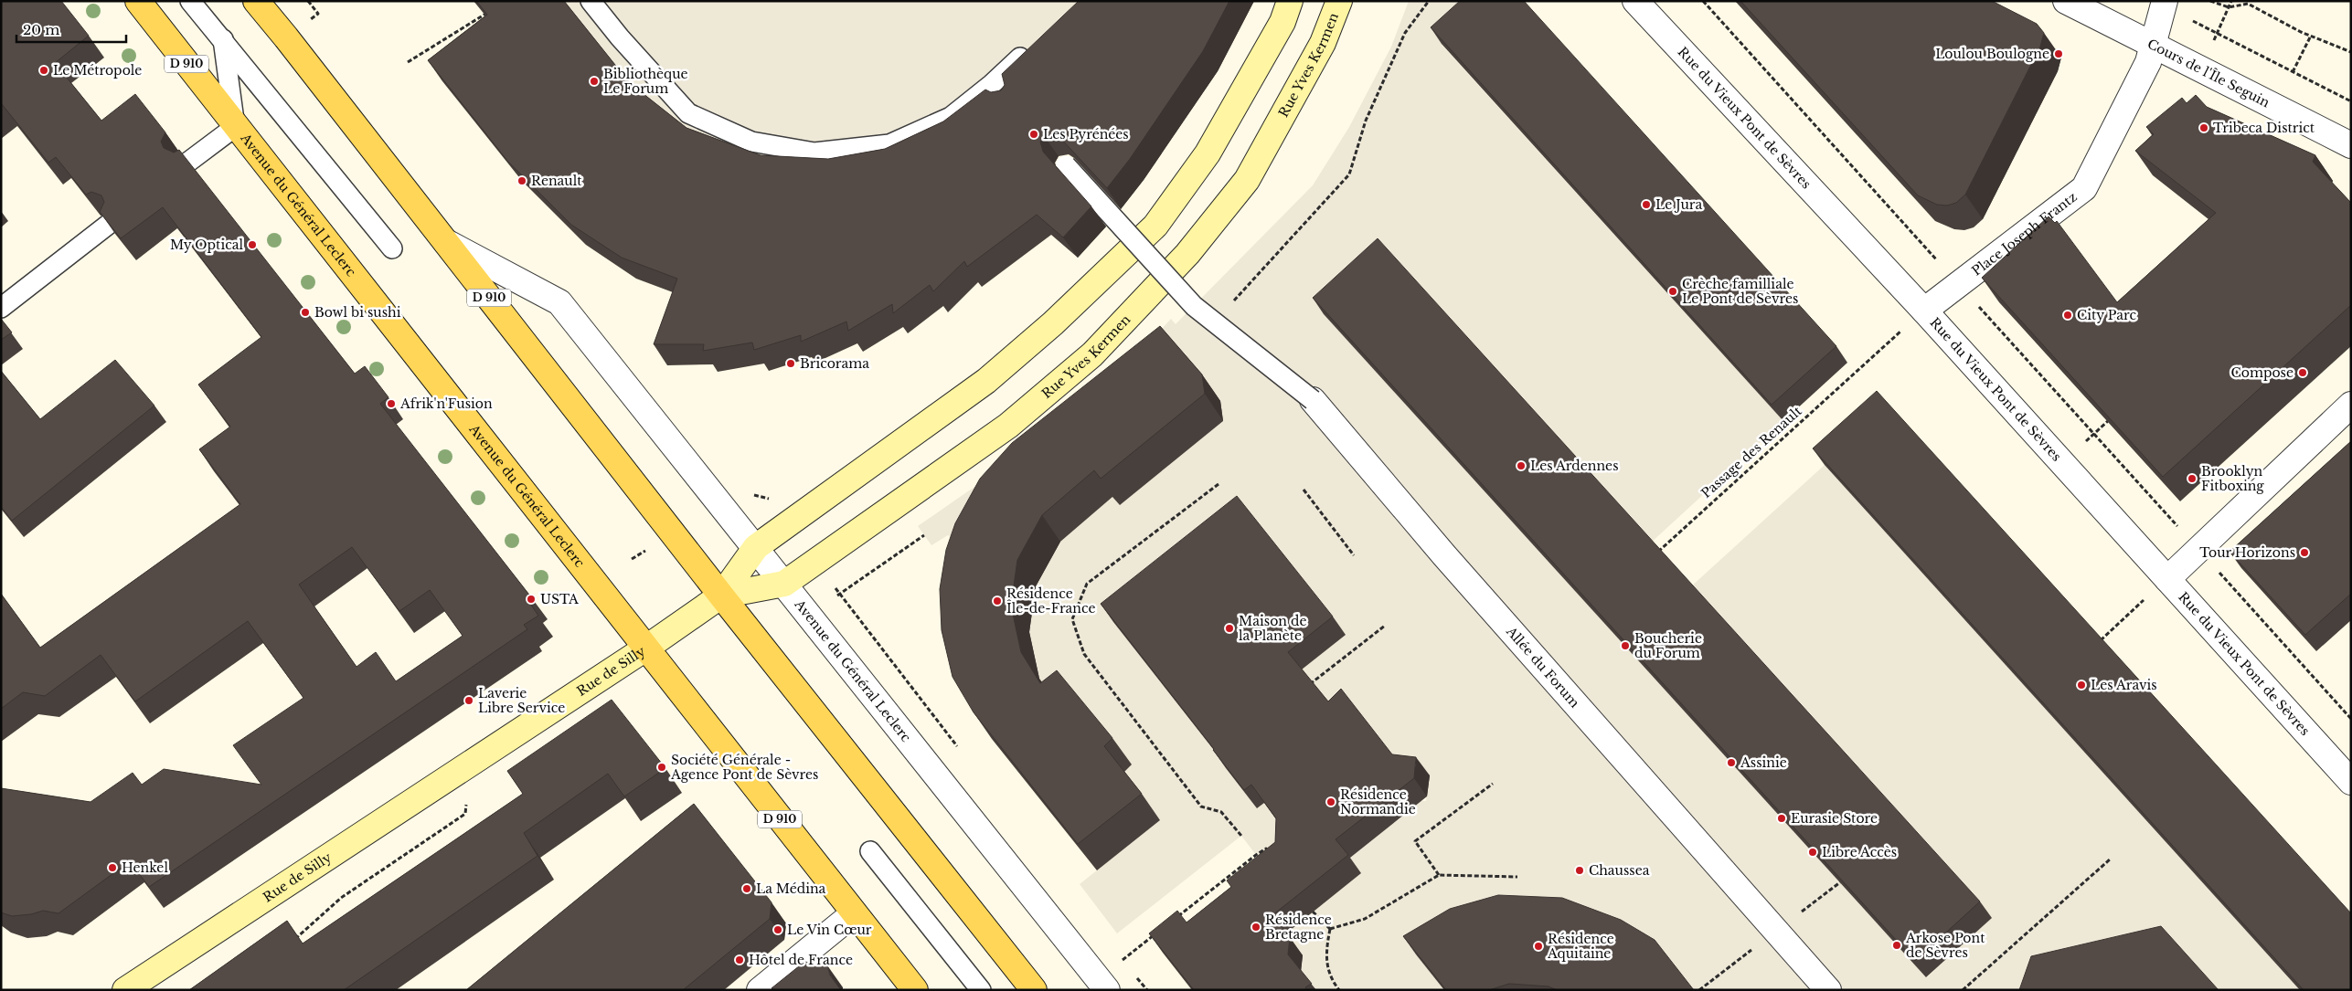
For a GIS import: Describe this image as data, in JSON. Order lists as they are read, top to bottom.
{
  "streets": {
    "main road": ["D 910", "Avenue du Général Leclerc"],
    "street": [
      "Rue Yves Kermen",
      "Cours de l'Île Seguin",
      "Rue du Vieux Pont de Sèvres",
      "Place Joseph Frantz",
      "Allée du Forum",
      "Rue de Silly"
    ],
    "path": ["Passage des Renault"]
  },
  "crossings": [
    ["Rue Yves Kermen", "Avenue du Général Leclerc"],
    ["Rue Yves Kermen", "Rue de Silly"],
    ["Cours de l'Île Seguin", "Place Joseph Frantz"],
    ["Rue du Vieux Pont de Sèvres", "Place Joseph Frantz"],
    ["Rue du Vieux Pont de Sèvres", "Passage des Renault"],
    ["Avenue du Général Leclerc", "Rue de Silly"],
    ["Place Joseph Frantz", "Passage des Renault"]
  ],
  "places": [
    "Loulou Boulogne",
    "Le Métropole",
    "Bibliothèque Le Forum",
    "Tribeca District",
    "Les Pyrénées",
    "Renault",
    "Le Jura",
    "My Optical",
    "Crèche familliale Le Pont de Sèvres",
    "Bowl bi sushi",
    "City Parc",
    "Bricorama",
    "Compose",
    "Afrik'n'Fusion",
    "Les Ardennes",
    "Brooklyn Fitboxing",
    "Tour Horizons",
    "USTA",
    "Résidence Île-de-France",
    "Maison de la Planète",
    "Boucherie du Forum",
    "Les Aravis",
    "Laverie Libre Service",
    "Assinie",
    "Société Générale - Agence Pont de Sèvres",
    "Résidence Normandie",
    "Eurasie Store",
    "Libre Accès",
    "Henkel",
    "Chaussea",
    "La Médina",
    "Résidence Bretagne",
    "Le Vin Cœur",
    "Arkose Pont de Sèvres",
    "Résidence Aquitaine",
    "Hôtel de France"
  ],
  "scale_bar": "20 m"
}
